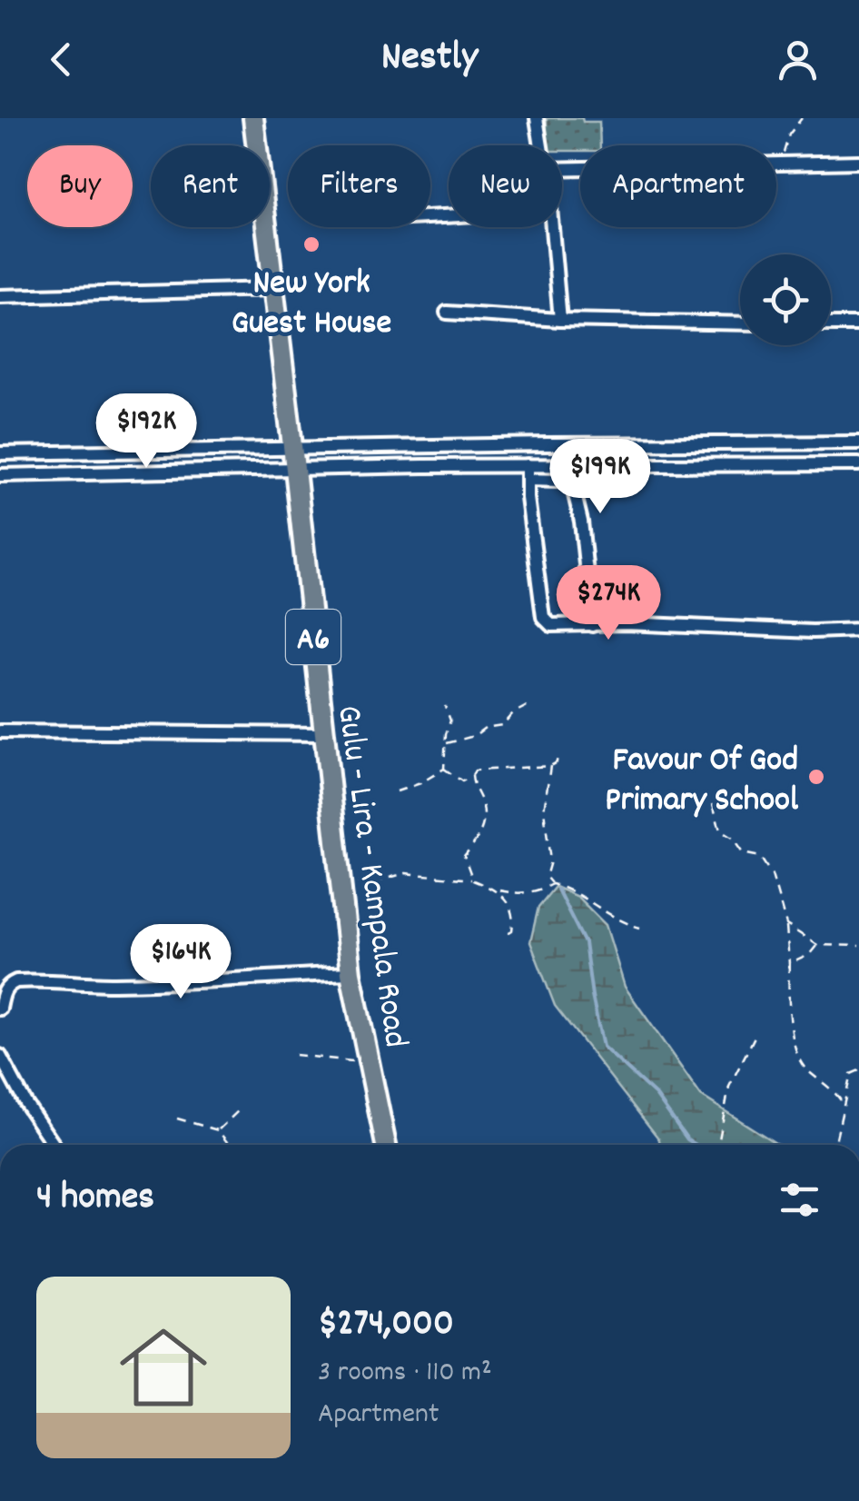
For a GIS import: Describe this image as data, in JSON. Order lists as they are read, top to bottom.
{
  "streets": {
    "main road": ["A6", "Gulu - Lira - Kampala Road"]
  },
  "places": ["New York Guest House", "Favour Of God Primary School"],
  "page": {
    "header": "Nestly",
    "chip": [
      "Buy",
      "Rent",
      "Filters",
      "New",
      "Apartment"
    ],
    "price": [
      "$192K",
      "$199K",
      "$274K",
      "$164K"
    ],
    "heading": "4 homes",
    "list": [
      {
        "name": "$274,000",
        "note": "3 rooms · 110 m² · Apartment"
      }
    ]
  }
}
